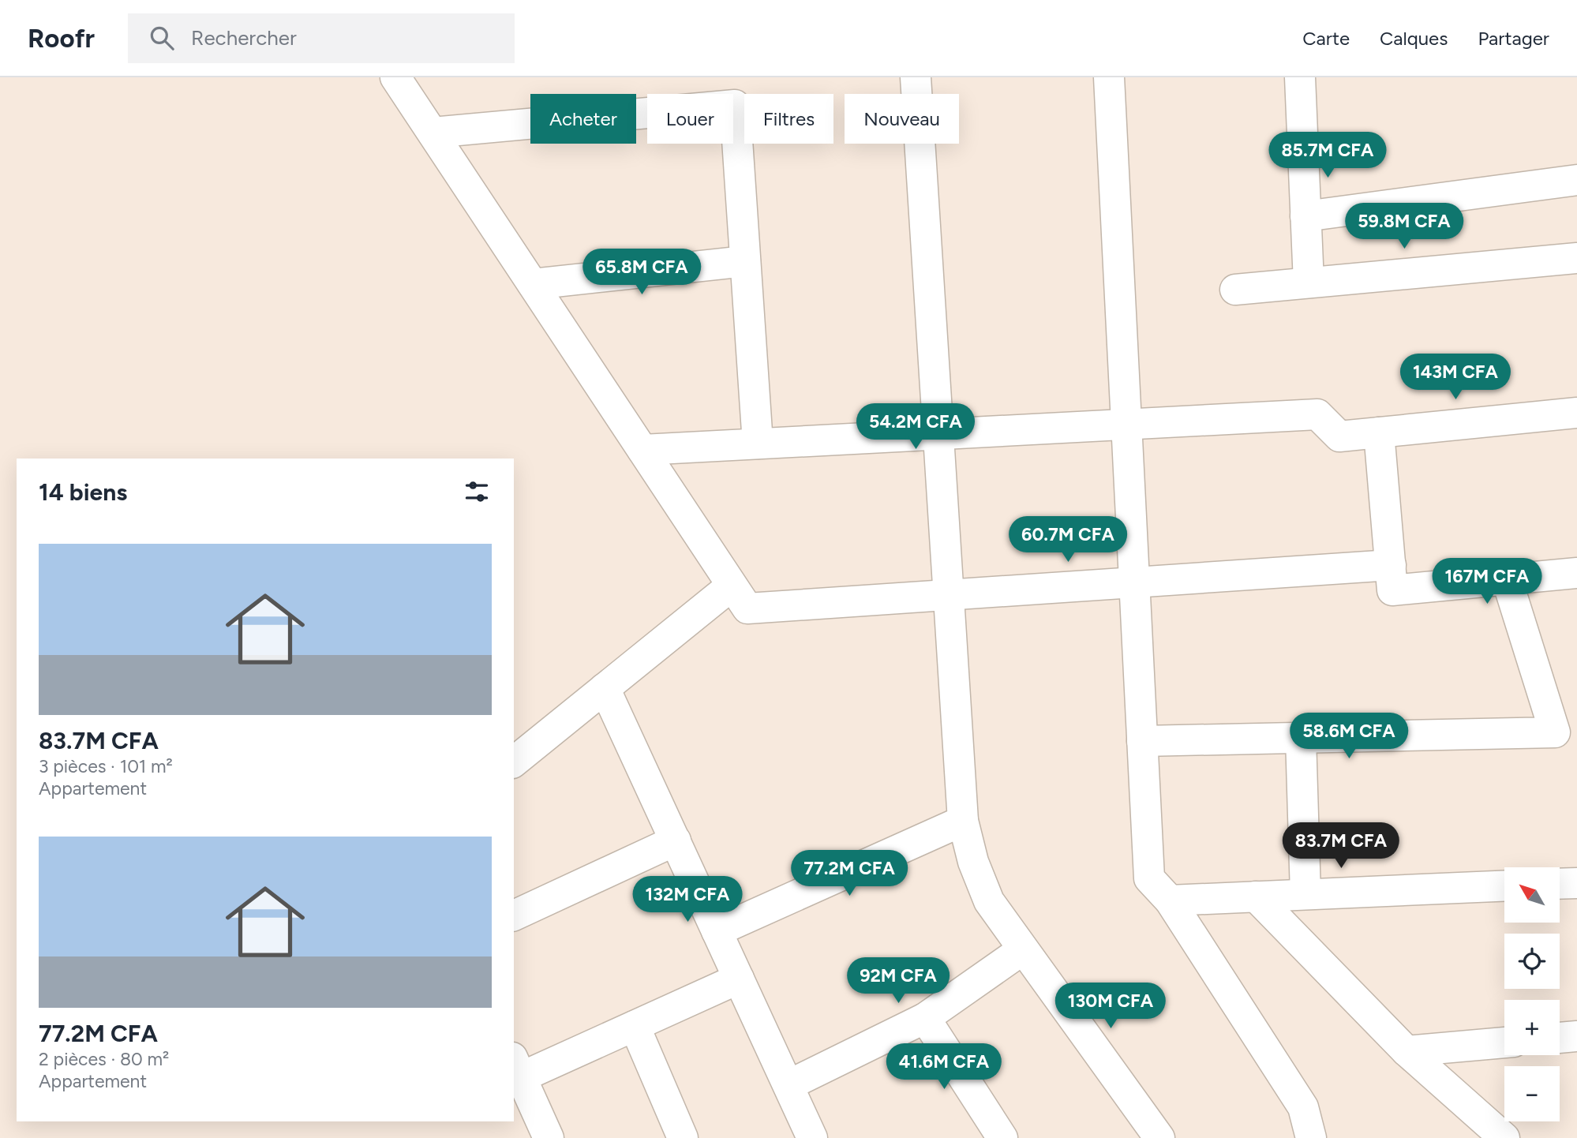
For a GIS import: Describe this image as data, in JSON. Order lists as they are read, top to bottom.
{
  "north": "top left",
  "page": {
    "header": "Roofr",
    "search": "Rechercher",
    "nav": ["Carte", "Calques", "Partager"],
    "chip": [
      "Acheter",
      "Louer",
      "Filtres",
      "Nouveau"
    ],
    "price": [
      "85.7M CFA",
      "59.8M CFA",
      "65.8M CFA",
      "143M CFA",
      "54.2M CFA",
      "60.7M CFA",
      "167M CFA",
      "58.6M CFA",
      "83.7M CFA",
      "77.2M CFA",
      "132M CFA",
      "92M CFA",
      "130M CFA",
      "41.6M CFA"
    ],
    "heading": "14 biens",
    "list": [
      {
        "name": "83.7M CFA",
        "note": "3 pièces · 101 m² · Appartement"
      },
      {
        "name": "77.2M CFA",
        "note": "2 pièces · 80 m² · Appartement"
      }
    ],
    "map_buttons": ["+", "−"]
  }
}
